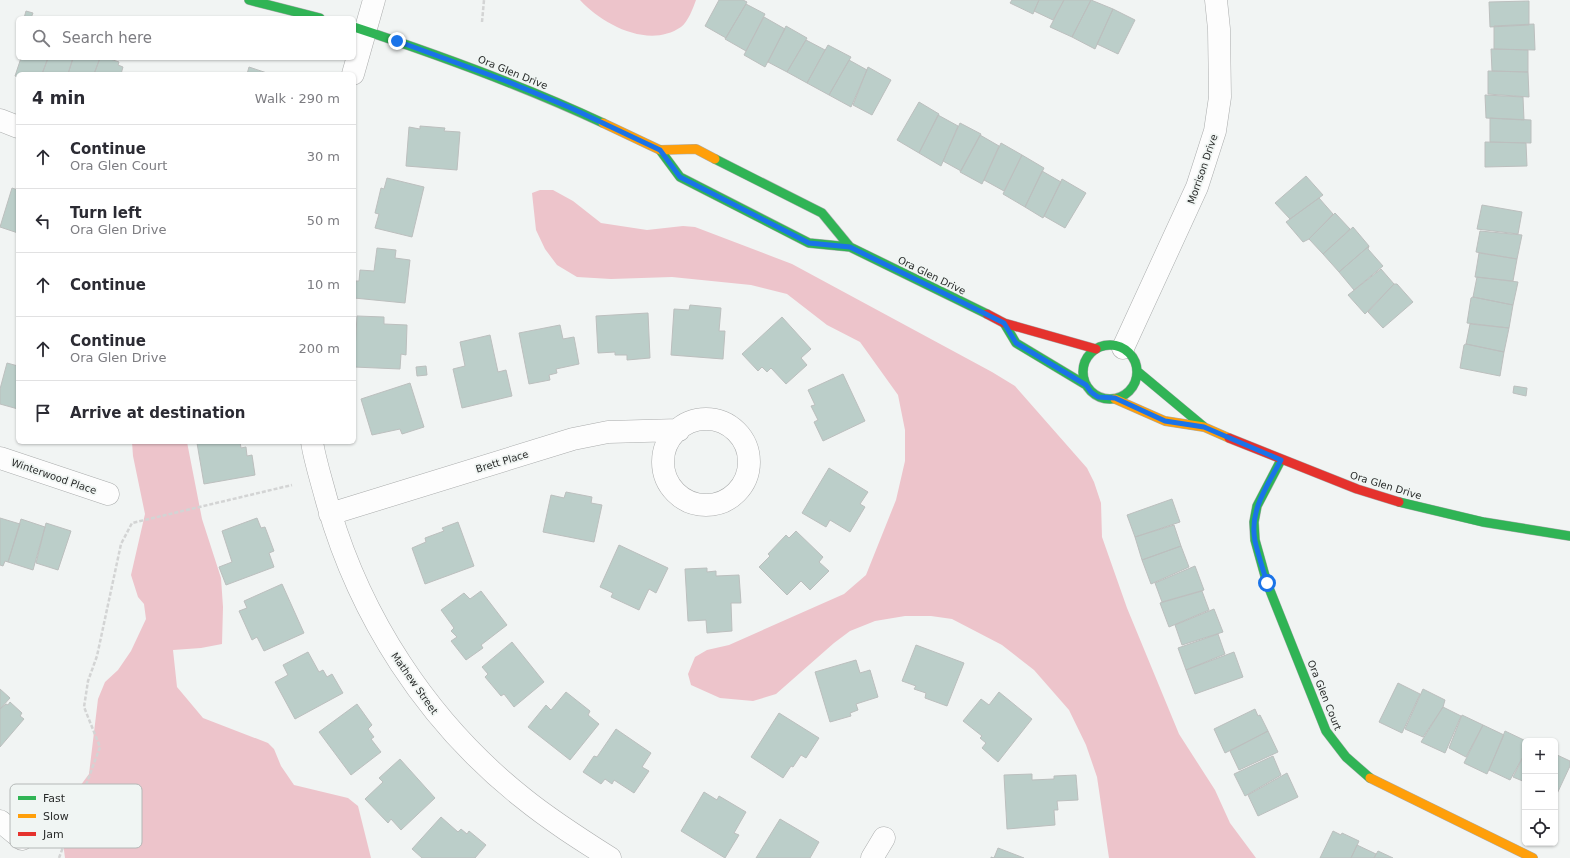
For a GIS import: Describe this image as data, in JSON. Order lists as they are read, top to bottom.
{
  "streets": {
    "street": [
      "Ora Glen Drive",
      "Morrison Drive",
      "Brett Place",
      "Winterwood Place",
      "Mathew Street",
      "Ora Glen Court"
    ]
  },
  "crossings": [
    ["Ora Glen Drive", "Morrison Drive"],
    ["Ora Glen Drive", "Ora Glen Court"],
    ["Brett Place", "Mathew Street"]
  ],
  "legend": ["Fast", "Slow", "Jam"],
  "page": {
    "search": "Search here",
    "heading": ["4 min", "Walk · 290 m"],
    "list": [
      ["Continue", "Ora Glen Court", "30 m"],
      ["Turn left", "Ora Glen Drive", "50 m"],
      ["Continue", "10 m"],
      ["Continue", "Ora Glen Drive", "200 m"],
      "Arrive at destination"
    ],
    "map_buttons": ["+", "−"]
  }
}
